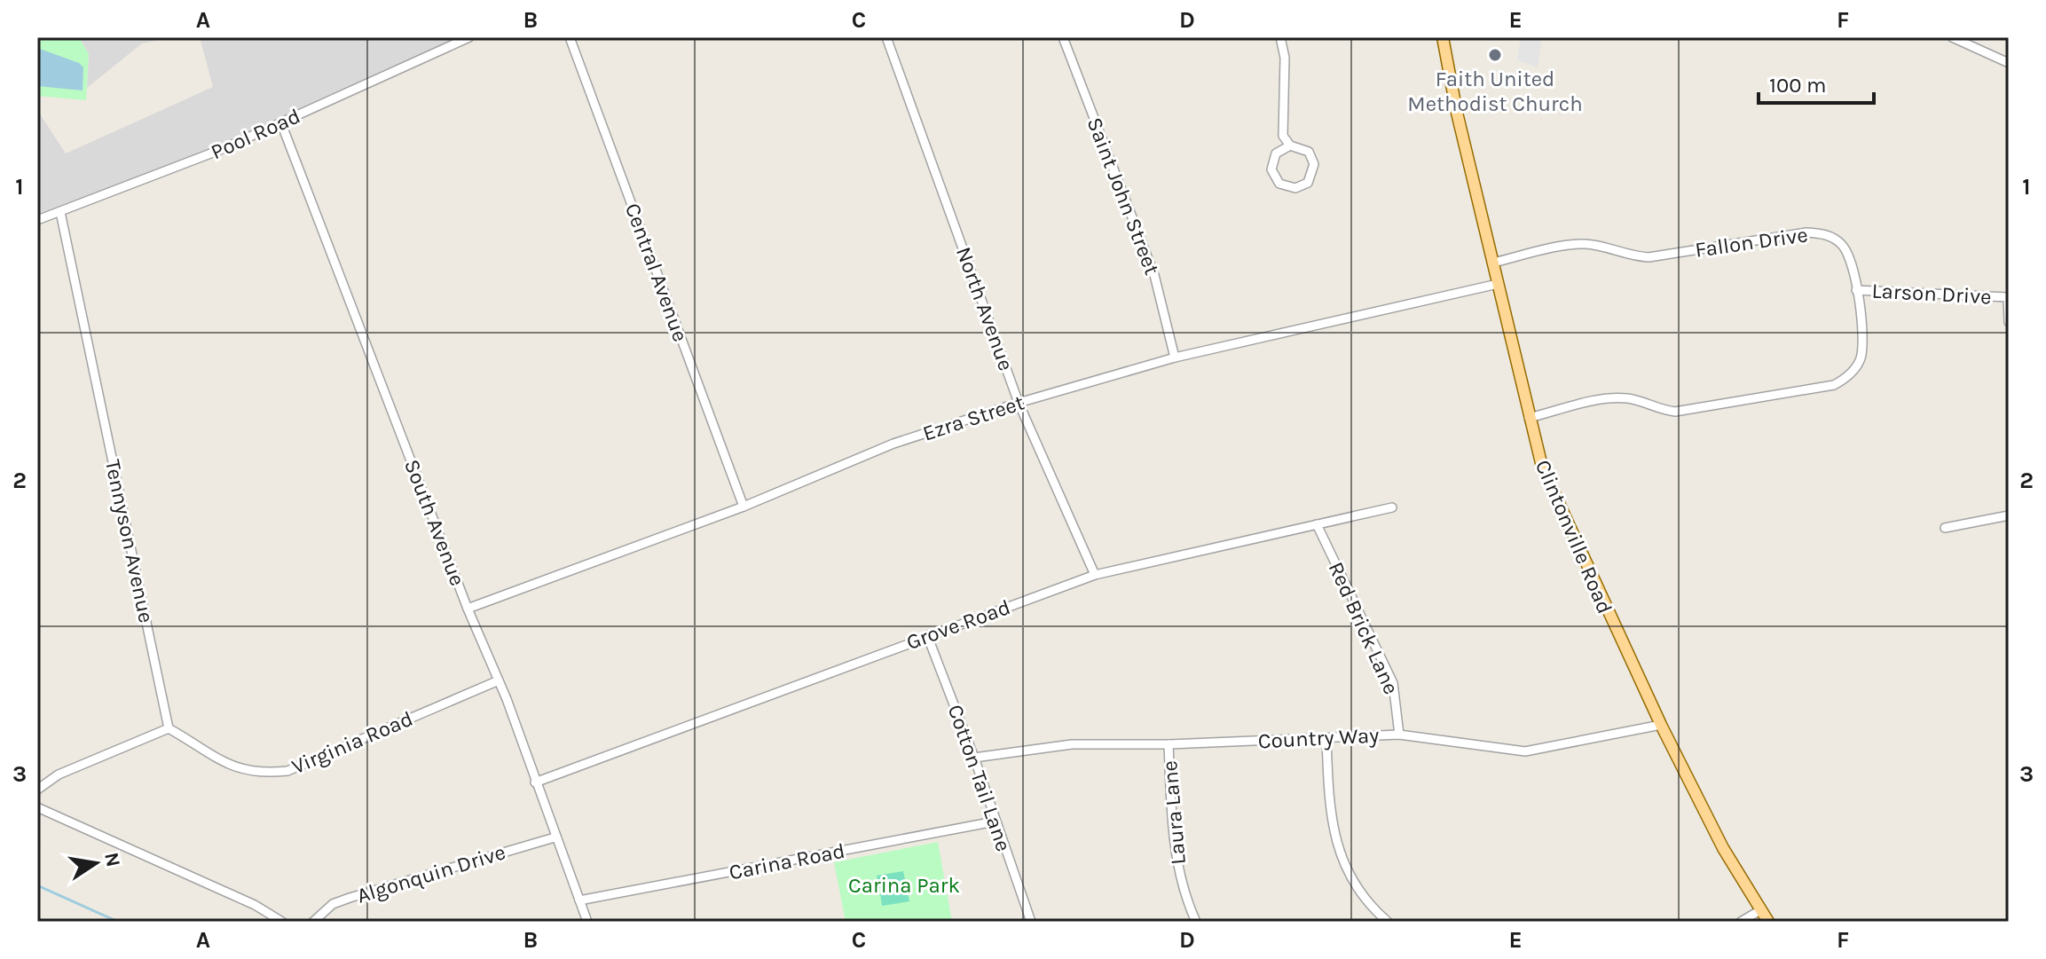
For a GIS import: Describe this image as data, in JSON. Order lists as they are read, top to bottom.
{
  "streets": {
    "main road": ["Clintonville Road"],
    "street": [
      "Pool Road",
      "Saint John Street",
      "Fallon Drive",
      "Central Avenue",
      "Larson Drive",
      "North Avenue",
      "Ezra Street",
      "South Avenue",
      "Tennyson Avenue",
      "Grove Road",
      "Red Brick Lane",
      "Country Way",
      "Virginia Road",
      "Cotton Tail Lane",
      "Laura Lane",
      "Carina Road",
      "Algonquin Drive"
    ]
  },
  "crossings": [
    ["Pool Road", "South Avenue"],
    ["Pool Road", "Tennyson Avenue"],
    ["Saint John Street", "Ezra Street"],
    ["Fallon Drive", "Larson Drive"],
    ["Fallon Drive", "Clintonville Road"],
    ["Central Avenue", "Ezra Street"],
    ["North Avenue", "Ezra Street"],
    ["North Avenue", "Grove Road"],
    ["Ezra Street", "South Avenue"],
    ["Ezra Street", "Clintonville Road"],
    ["South Avenue", "Grove Road"],
    ["South Avenue", "Virginia Road"],
    ["South Avenue", "Carina Road"],
    ["South Avenue", "Algonquin Drive"],
    ["Clintonville Road", "Country Way"],
    ["Tennyson Avenue", "Virginia Road"],
    ["Grove Road", "Red Brick Lane"],
    ["Grove Road", "Cotton Tail Lane"],
    ["Red Brick Lane", "Country Way"],
    ["Country Way", "Cotton Tail Lane"],
    ["Country Way", "Laura Lane"],
    ["Cotton Tail Lane", "Carina Road"]
  ],
  "parks": ["Carina Park"],
  "places": ["Faith United Methodist Church"],
  "scale_bar": "100 m",
  "north": "right",
  "grid": {
    "columns": [
      "A",
      "B",
      "C",
      "D",
      "E",
      "F"
    ],
    "rows": ["1", "2", "3"]
  }
}
